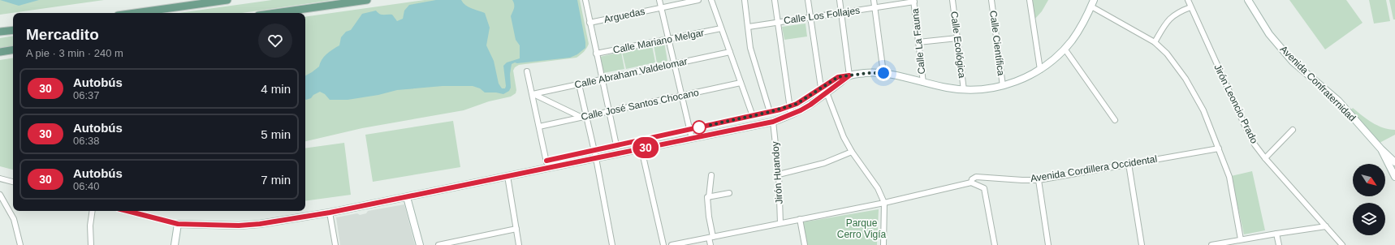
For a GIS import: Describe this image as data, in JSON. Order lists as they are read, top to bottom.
{
  "streets": {
    "street": [
      "Arguedas",
      "Calle Los Follajes",
      "Calle Mariano Melgar",
      "Calle La Fauna",
      "Calle Científica",
      "Calle Ecológica",
      "Calle Abraham Valdelomar",
      "Avenida Confraternidad",
      "Jirón Leoncio Prado",
      "Calle José Santos Chocano",
      "Avenida Cordillera Occidental",
      "Jirón Huandoy"
    ]
  },
  "crossings": [
    ["Calle Los Follajes", "Calle La Fauna"],
    ["Avenida Cordillera Occidental", "Jirón Huandoy"]
  ],
  "parks": ["Parque Cerro Vigía"],
  "lines": ["bus line 30"],
  "north": "bottom right",
  "page": {
    "on_map": "30",
    "heading": ["Mercadito", "A pie · 3 min · 240 m"],
    "list": [
      {
        "mark": "30",
        "name": "Autobús",
        "note": "06:37",
        "value": "4 min"
      },
      {
        "mark": "30",
        "name": "Autobús",
        "note": "06:38",
        "value": "5 min"
      },
      {
        "mark": "30",
        "name": "Autobús",
        "note": "06:40",
        "value": "7 min"
      }
    ]
  }
}
